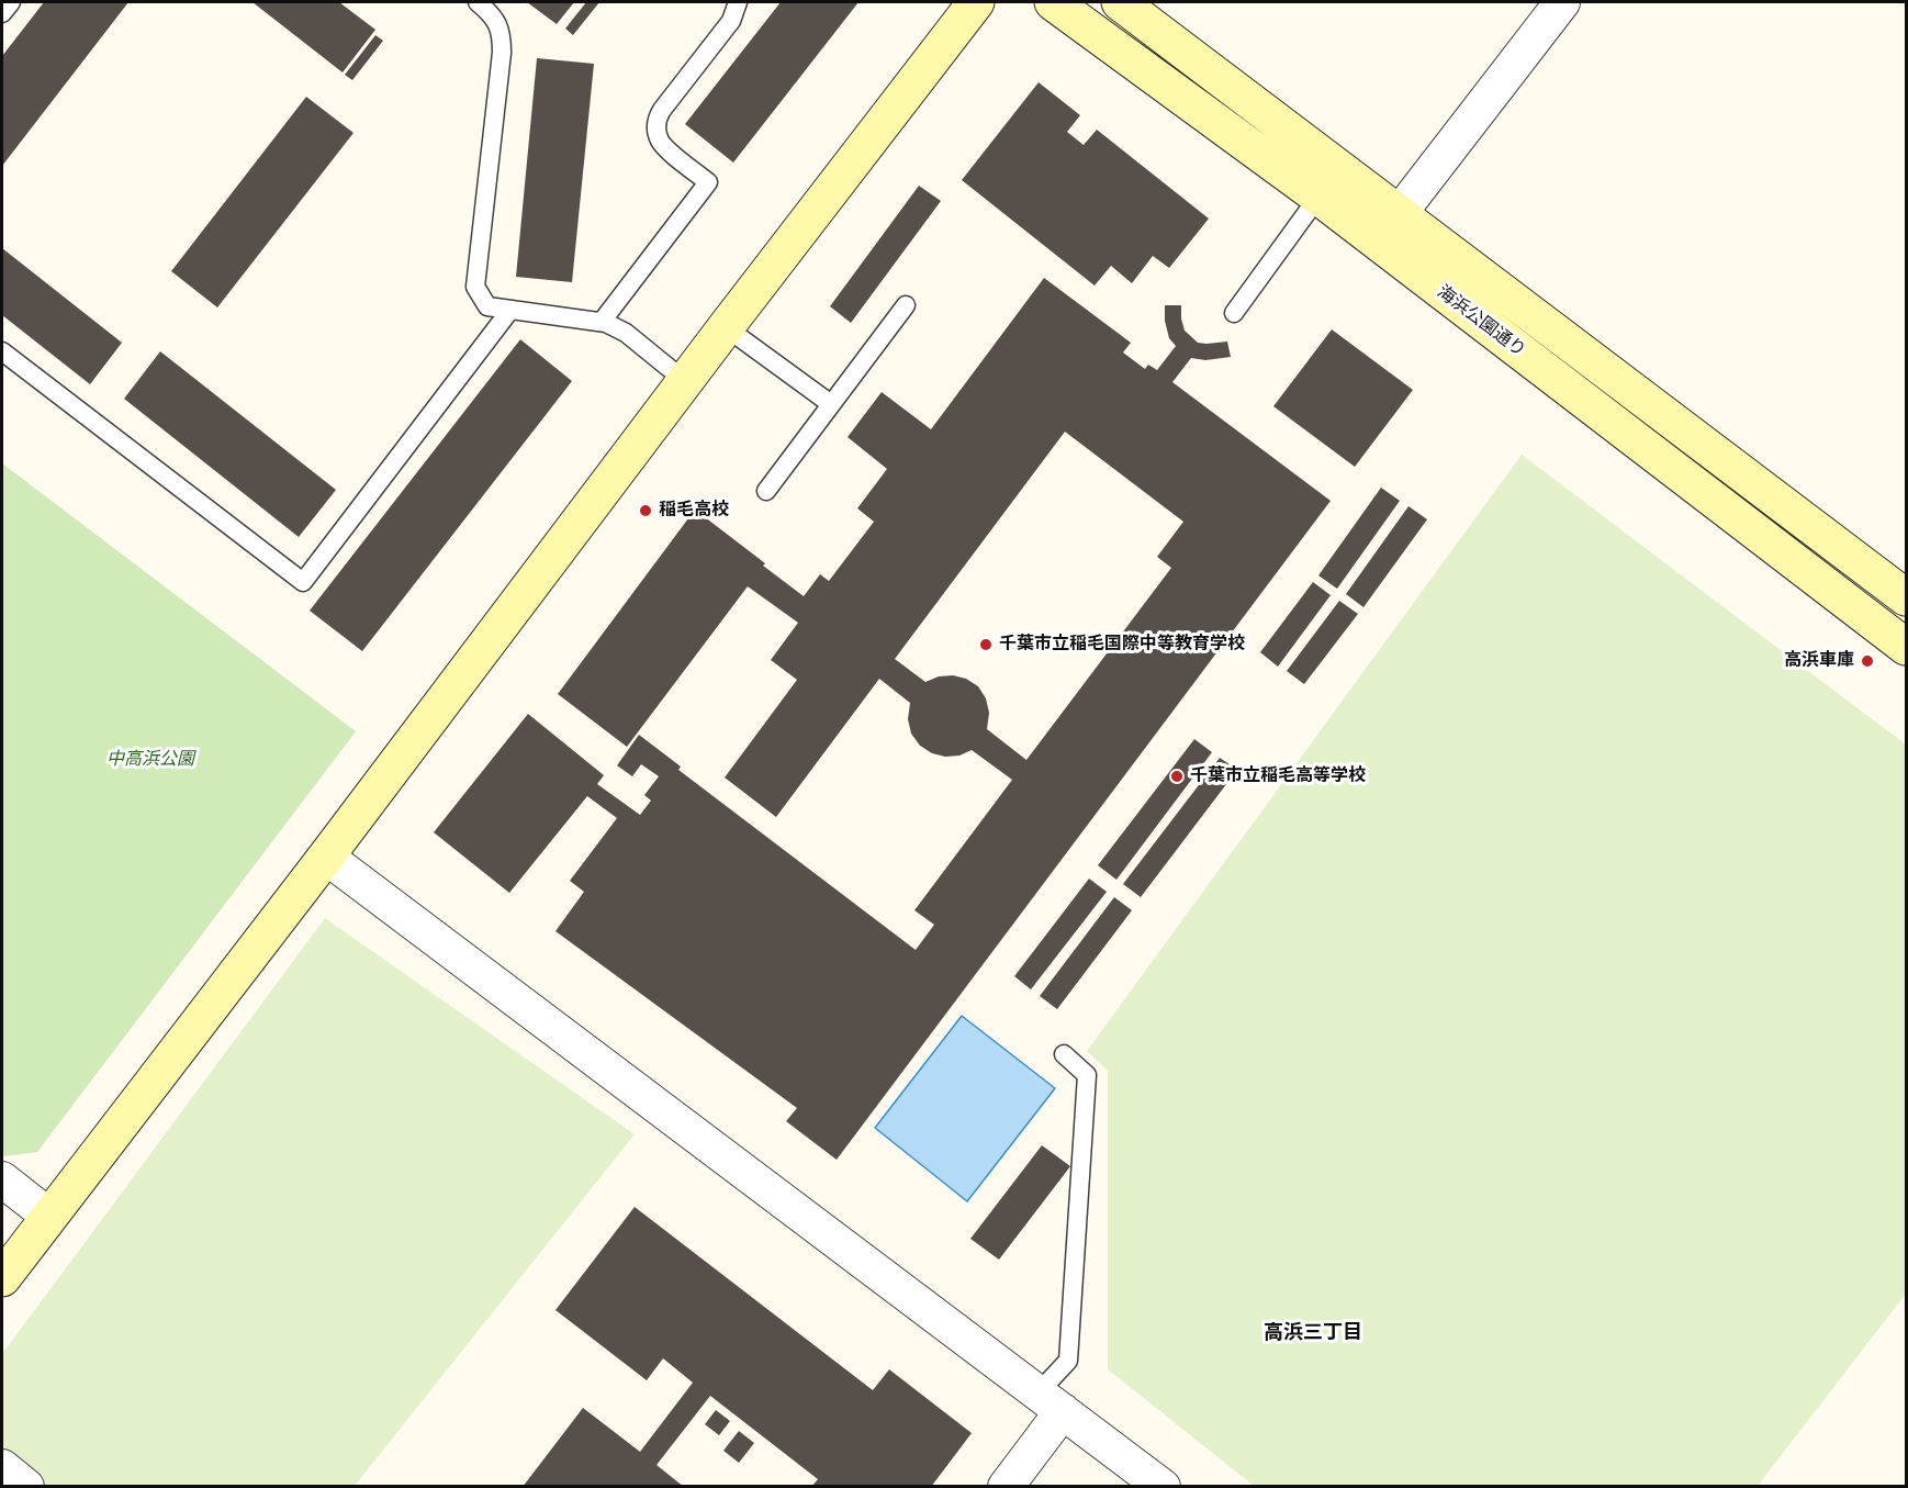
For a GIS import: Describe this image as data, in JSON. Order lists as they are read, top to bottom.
{
  "streets": {
    "street": ["海浜公園通り"]
  },
  "districts": ["高浜三丁目"],
  "parks": ["中高浜公園"],
  "places": [
    "稲毛高校",
    "千葉市立稲毛国際中等教育学校",
    "高浜車庫",
    "千葉市立稲毛高等学校"
  ]
}
